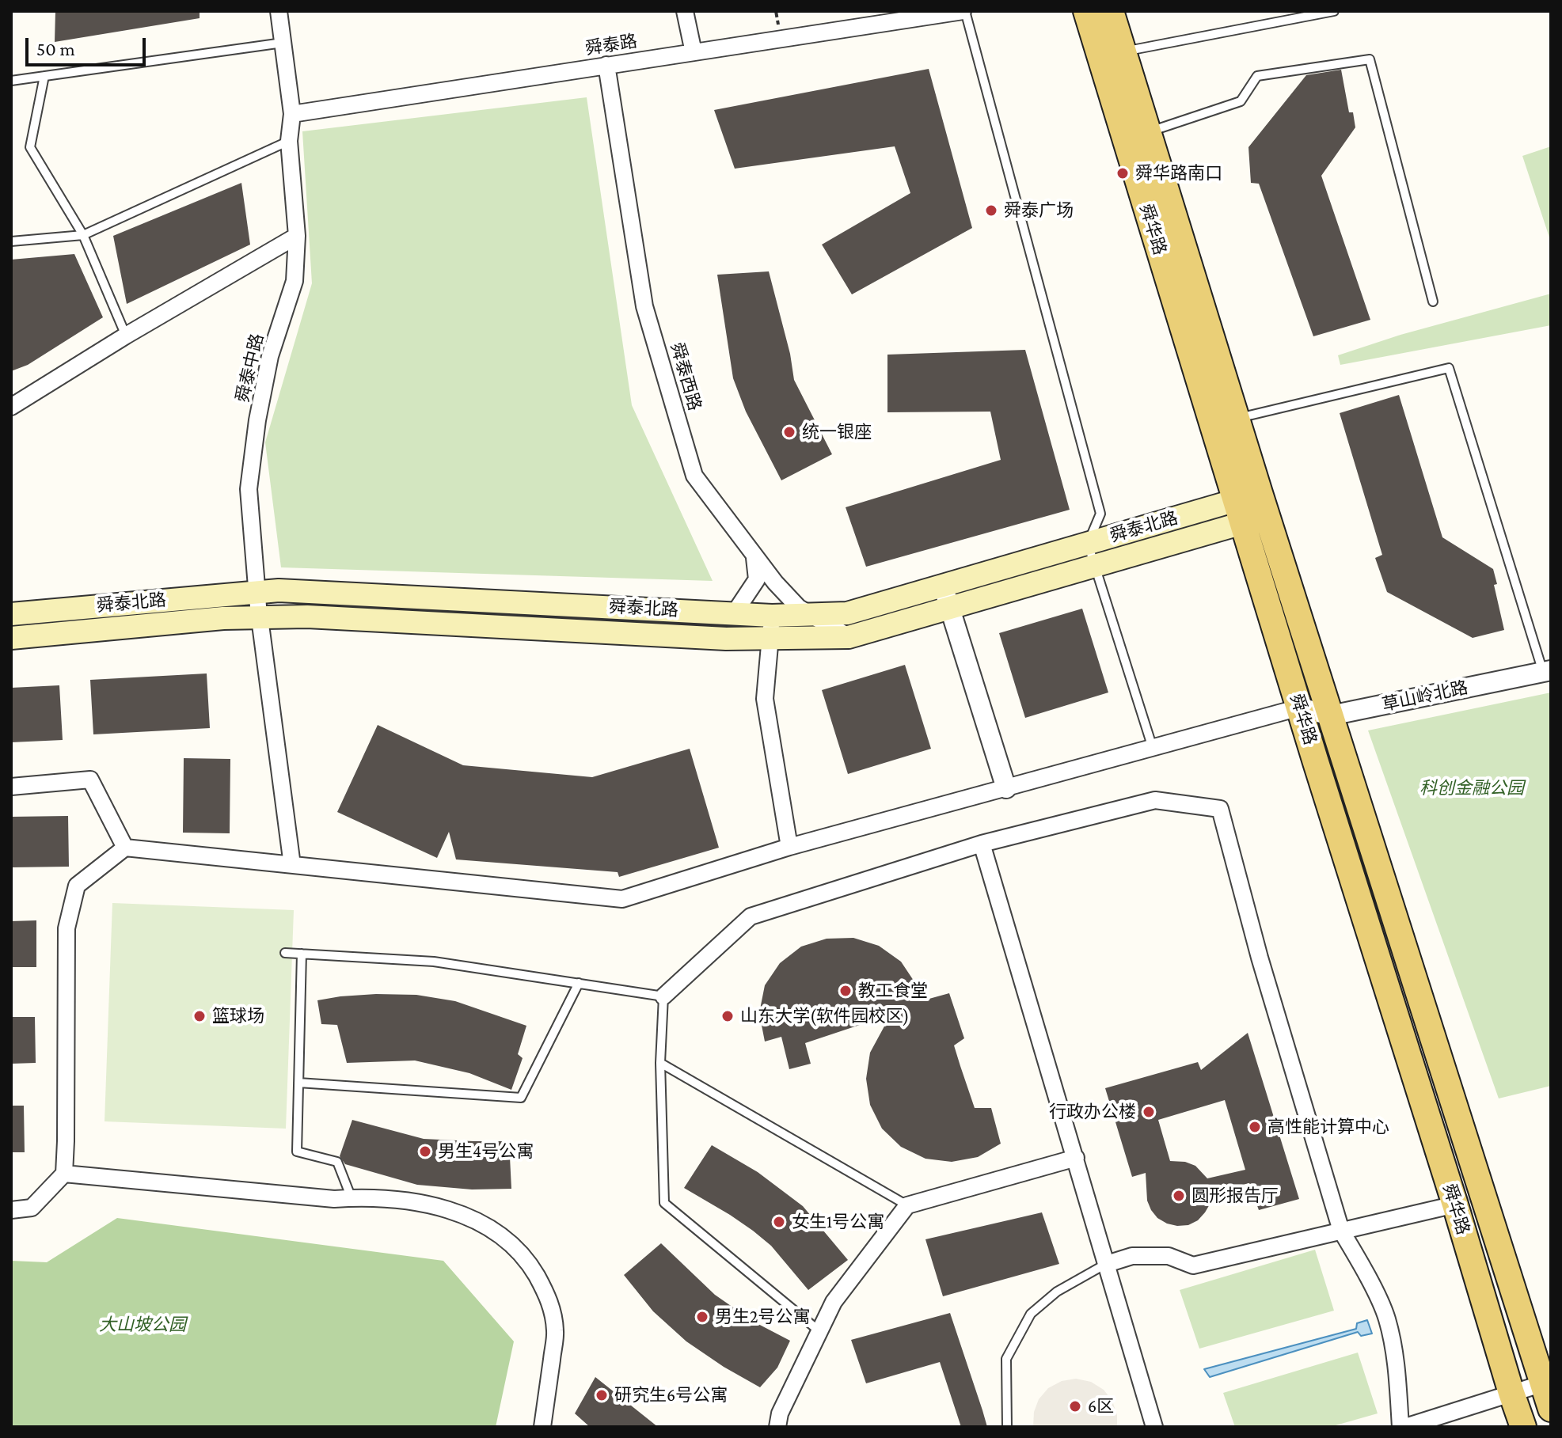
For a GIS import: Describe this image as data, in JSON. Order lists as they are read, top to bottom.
{
  "streets": {
    "main road": ["舜华路", "舜泰北路"],
    "street": [
      "舜泰路",
      "舜泰中路",
      "舜泰西路",
      "草山岭北路"
    ]
  },
  "crossings": [
    ["舜泰路", "舜泰西路"],
    ["舜华路", "舜泰北路"],
    ["舜华路", "草山岭北路"],
    ["舜泰中路", "舜泰北路"],
    ["舜泰西路", "舜泰北路"]
  ],
  "parks": ["科创金融公园", "大山坡公园"],
  "places": [
    "舜华路南口",
    "舜泰广场",
    "统一银座",
    "教工食堂",
    "篮球场",
    "山东大学(软件园校区)",
    "行政办公楼",
    "高性能计算中心",
    "男生4号公寓",
    "圆形报告厅",
    "女生1号公寓",
    "男生2号公寓",
    "研究生6号公寓",
    "6区"
  ],
  "scale_bar": "50 m"
}
